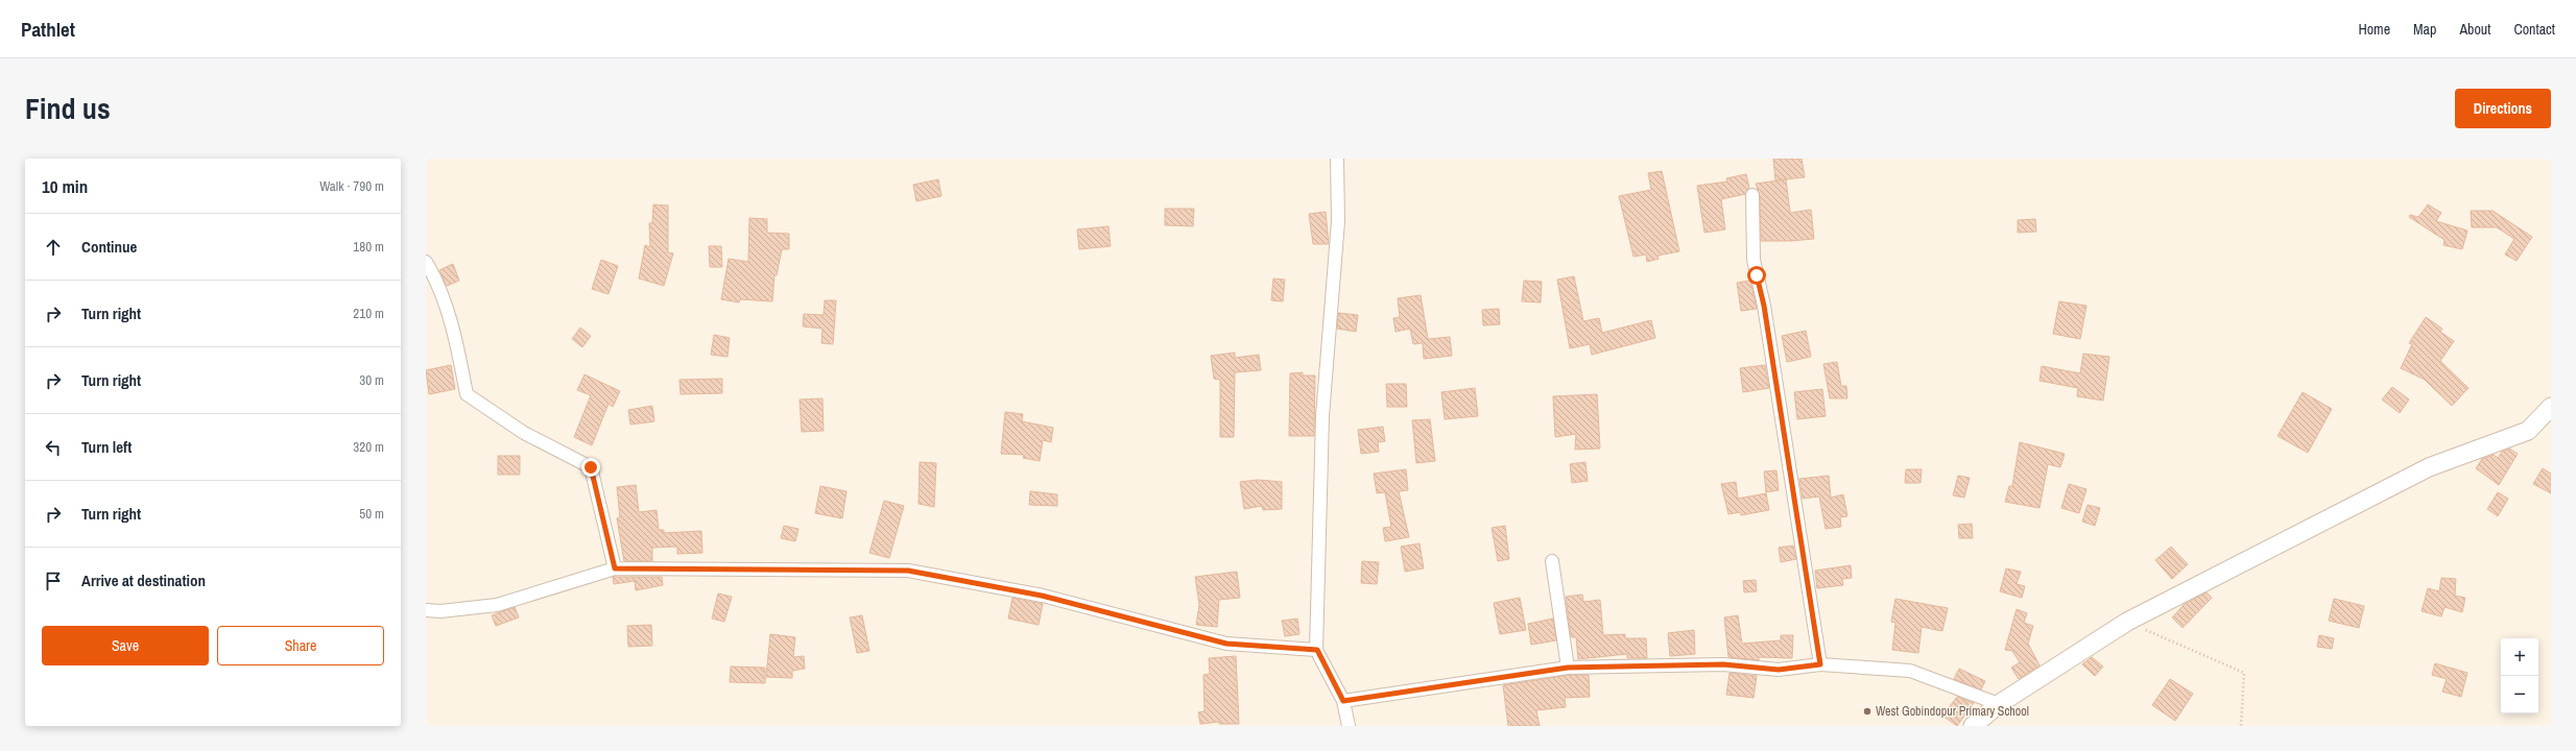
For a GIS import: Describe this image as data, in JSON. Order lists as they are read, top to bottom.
{
  "places": ["West Gobindopur Primary School"],
  "page": {
    "header": "Pathlet",
    "nav": [
      "Home",
      "Map",
      "About",
      "Contact"
    ],
    "title": "Find us",
    "buttons": [
      "Directions",
      ["Save", "Share"]
    ],
    "heading": ["10 min", "Walk · 790 m"],
    "list": [
      ["Continue", "180 m"],
      ["Turn right", "210 m"],
      ["Turn right", "30 m"],
      ["Turn left", "320 m"],
      ["Turn right", "50 m"],
      "Arrive at destination"
    ],
    "map_buttons": ["+", "−"]
  }
}
